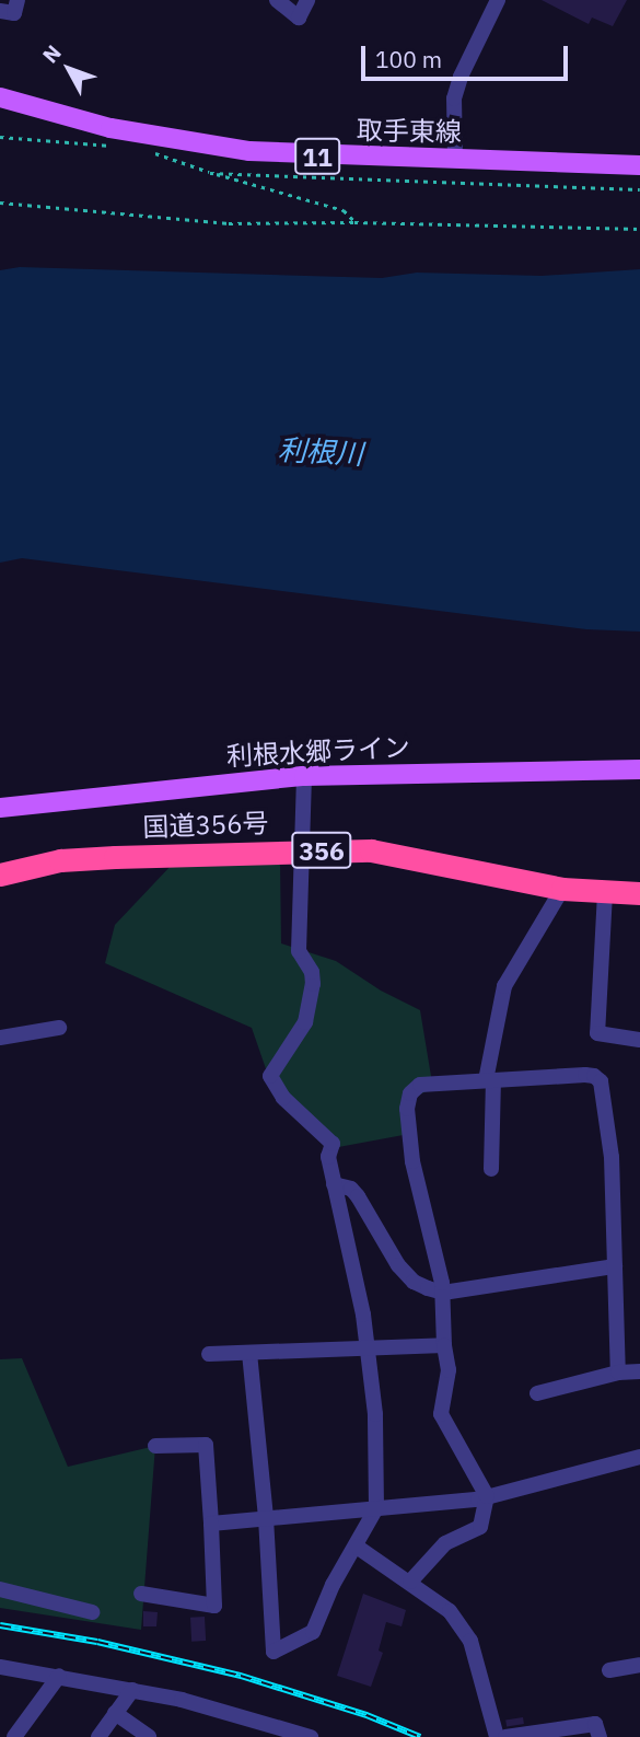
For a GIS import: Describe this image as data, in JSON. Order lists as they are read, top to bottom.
{
  "streets": {
    "highway": ["国道356号", "356"],
    "main road": ["取手東線", "11", "利根水郷ライン"]
  },
  "water": ["利根川"],
  "scale_bar": "100 m",
  "north": "top left"
}
